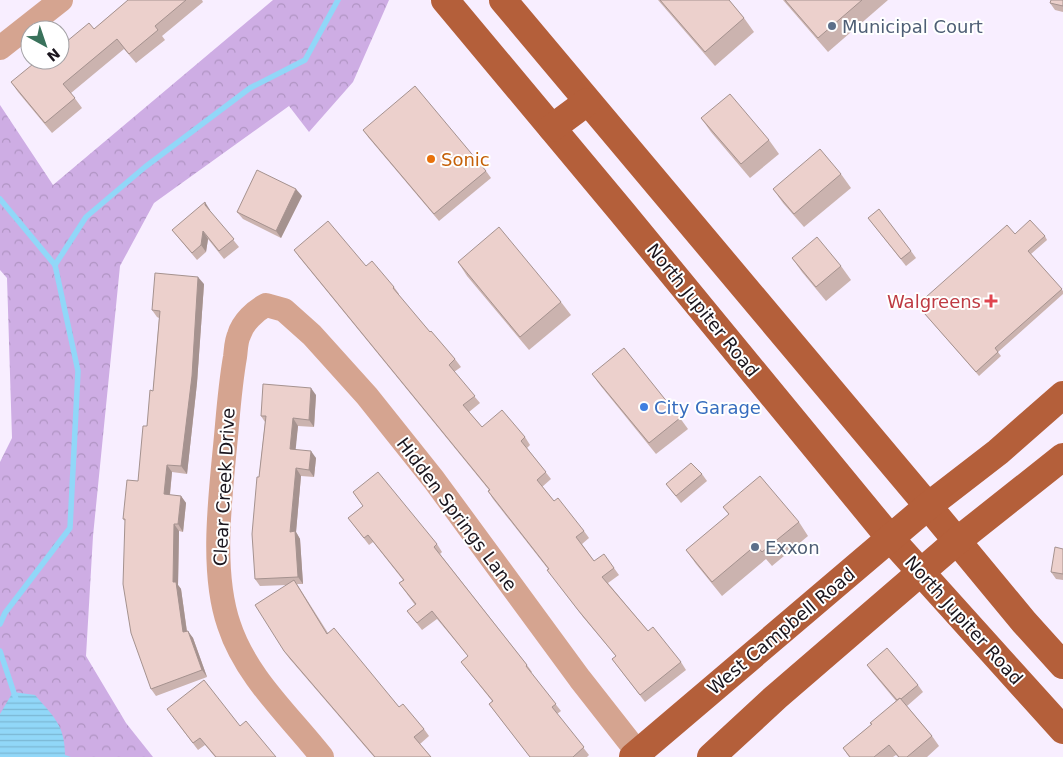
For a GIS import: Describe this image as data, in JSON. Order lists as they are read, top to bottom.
{
  "streets": {
    "main road": ["North Jupiter Road", "West Campbell Road"],
    "street": ["Clear Creek Drive", "Hidden Springs Lane"]
  },
  "crossings": [
    ["North Jupiter Road", "West Campbell Road"],
    ["Clear Creek Drive", "Hidden Springs Lane"],
    ["Hidden Springs Lane", "West Campbell Road"]
  ],
  "places": {
    "other": [
      "Municipal Court",
      "Sonic",
      "City Garage",
      "Exxon"
    ],
    "health": ["Walgreens"]
  },
  "north": "bottom right"
}
